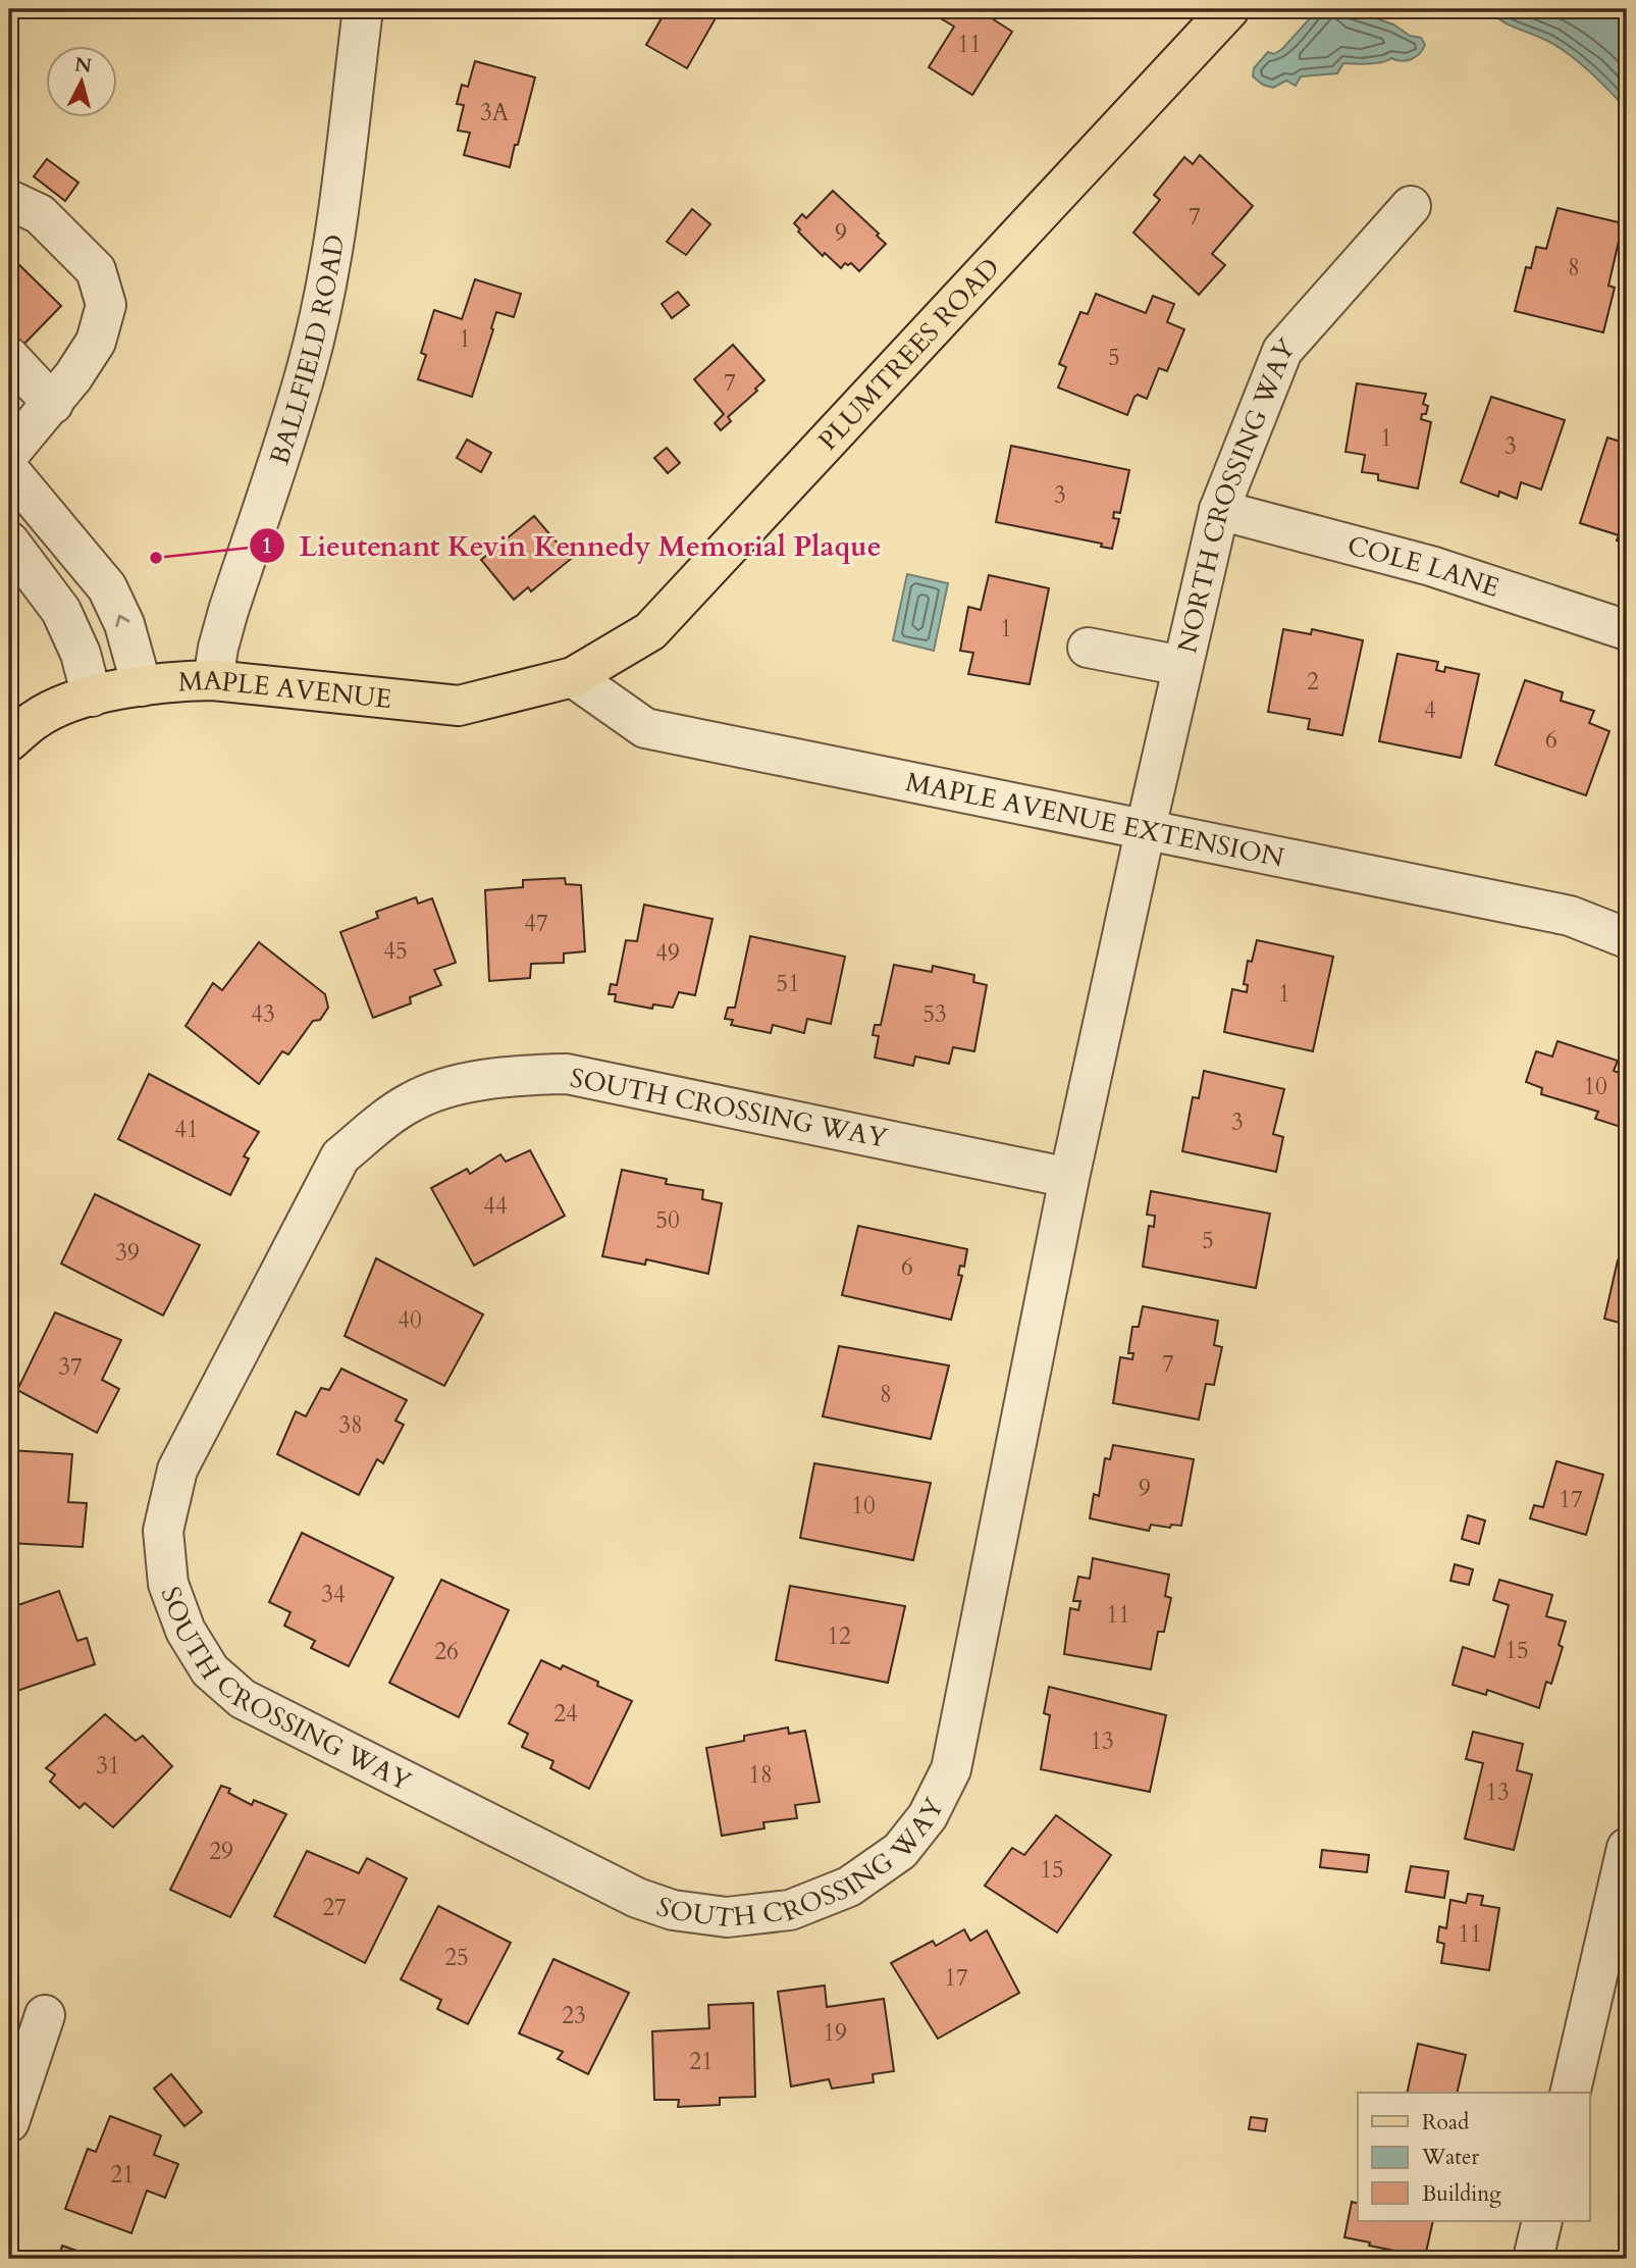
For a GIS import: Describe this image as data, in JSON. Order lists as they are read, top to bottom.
{
  "streets": {
    "main road": ["PLUMTREES ROAD", "MAPLE AVENUE"],
    "street": [
      "BALLFIELD ROAD",
      "NORTH CROSSING WAY",
      "COLE LANE",
      "MAPLE AVENUE EXTENSION",
      "SOUTH CROSSING WAY"
    ]
  },
  "crossings": [
    ["BALLFIELD ROAD", "MAPLE AVENUE"],
    ["PLUMTREES ROAD", "MAPLE AVENUE"],
    ["PLUMTREES ROAD", "MAPLE AVENUE EXTENSION"],
    ["NORTH CROSSING WAY", "COLE LANE"],
    ["NORTH CROSSING WAY", "MAPLE AVENUE EXTENSION"],
    ["NORTH CROSSING WAY", "SOUTH CROSSING WAY"],
    ["MAPLE AVENUE", "MAPLE AVENUE EXTENSION"],
    ["MAPLE AVENUE EXTENSION", "SOUTH CROSSING WAY"]
  ],
  "places": ["Lieutenant Kevin Kennedy Memorial Plaque"],
  "house_numbers": [
    "11",
    "3A",
    "7",
    "9",
    "8",
    "1",
    "5",
    "7",
    "1",
    "3",
    "3",
    "1",
    "2",
    "4",
    "6",
    "47",
    "45",
    "49",
    "51",
    "1",
    "43",
    "53",
    "10",
    "3",
    "41",
    "44",
    "50",
    "5",
    "39",
    "6",
    "40",
    "7",
    "37",
    "8",
    "38",
    "9",
    "17",
    "10",
    "34",
    "11",
    "12",
    "15",
    "26",
    "24",
    "13",
    "31",
    "18",
    "13",
    "29",
    "15",
    "27",
    "11",
    "25",
    "17",
    "23",
    "19",
    "21",
    "21"
  ],
  "legend": ["Road", "Water", "Building"],
  "north": "top"
}
